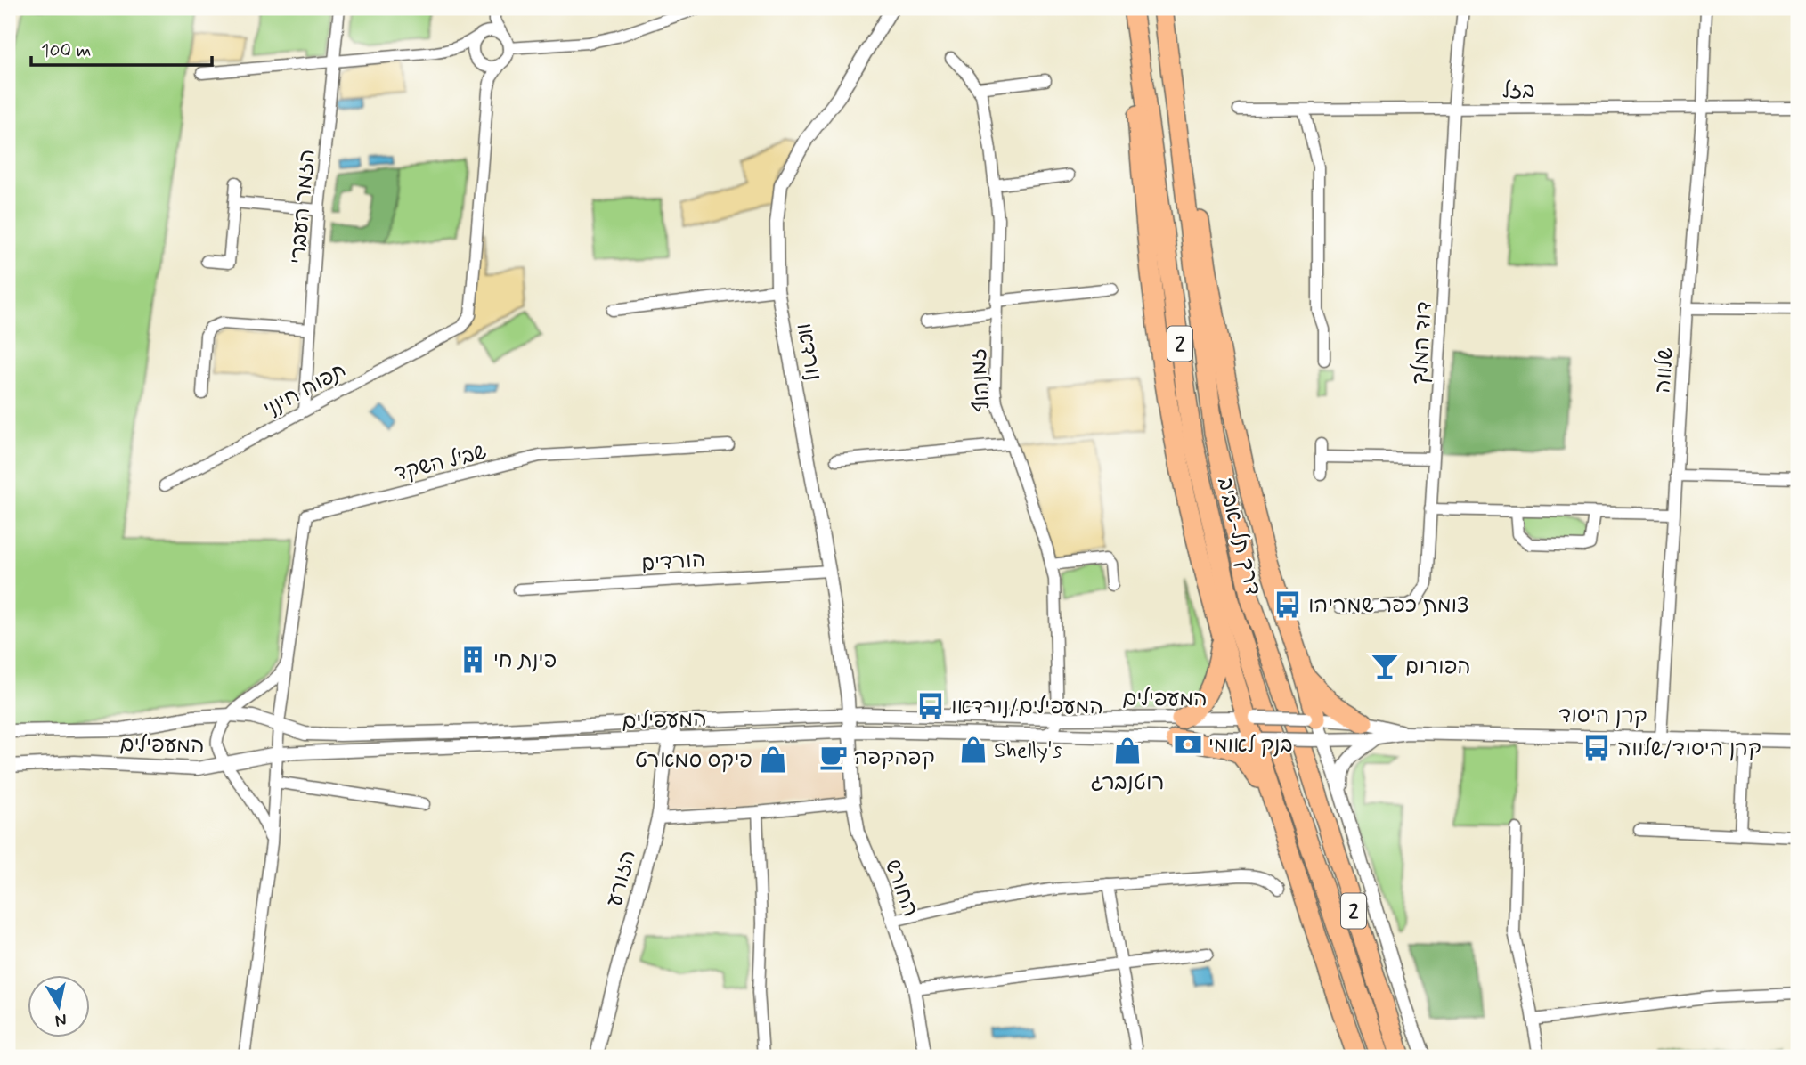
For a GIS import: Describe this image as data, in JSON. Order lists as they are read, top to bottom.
{
  "streets": {
    "highway": ["2", "דרך תל-אביב"],
    "street": [
      "בזל",
      "הזמר העברי",
      "דוד המלך",
      "נורדאו",
      "שלווה",
      "זמנהוף",
      "תפוח חינני",
      "שביל השקד",
      "הורדים",
      "המעפילים",
      "קרן היסוד",
      "הזורע",
      "החורש"
    ]
  },
  "crossings": [
    ["בזל", "דוד המלך"],
    ["בזל", "שלווה"],
    ["הזמר העברי", "תפוח חינני"],
    ["נורדאו", "הורדים"],
    ["נורדאו", "המעפילים"],
    ["נורדאו", "החורש"],
    ["שלווה", "קרן היסוד"],
    ["זמנהוף", "המעפילים"],
    ["שביל השקד", "המעפילים"],
    ["המעפילים", "קרן היסוד"],
    ["המעפילים", "הזורע"],
    ["המעפילים", "החורש"]
  ],
  "places": {
    "bus stop": ["צומת כפר שמריהו", "המעפילים/נורדאו", "קרן היסוד/שלווה"],
    "building": ["פינת חי"],
    "bar": ["הפורום"],
    "bank": ["בנק לאומי"],
    "shop": ["Shelly's", "רוטנברג", "פיקס סמארט"],
    "cafe": ["קפהקפה"]
  },
  "scale_bar": "100 m",
  "north": "bottom"
}
